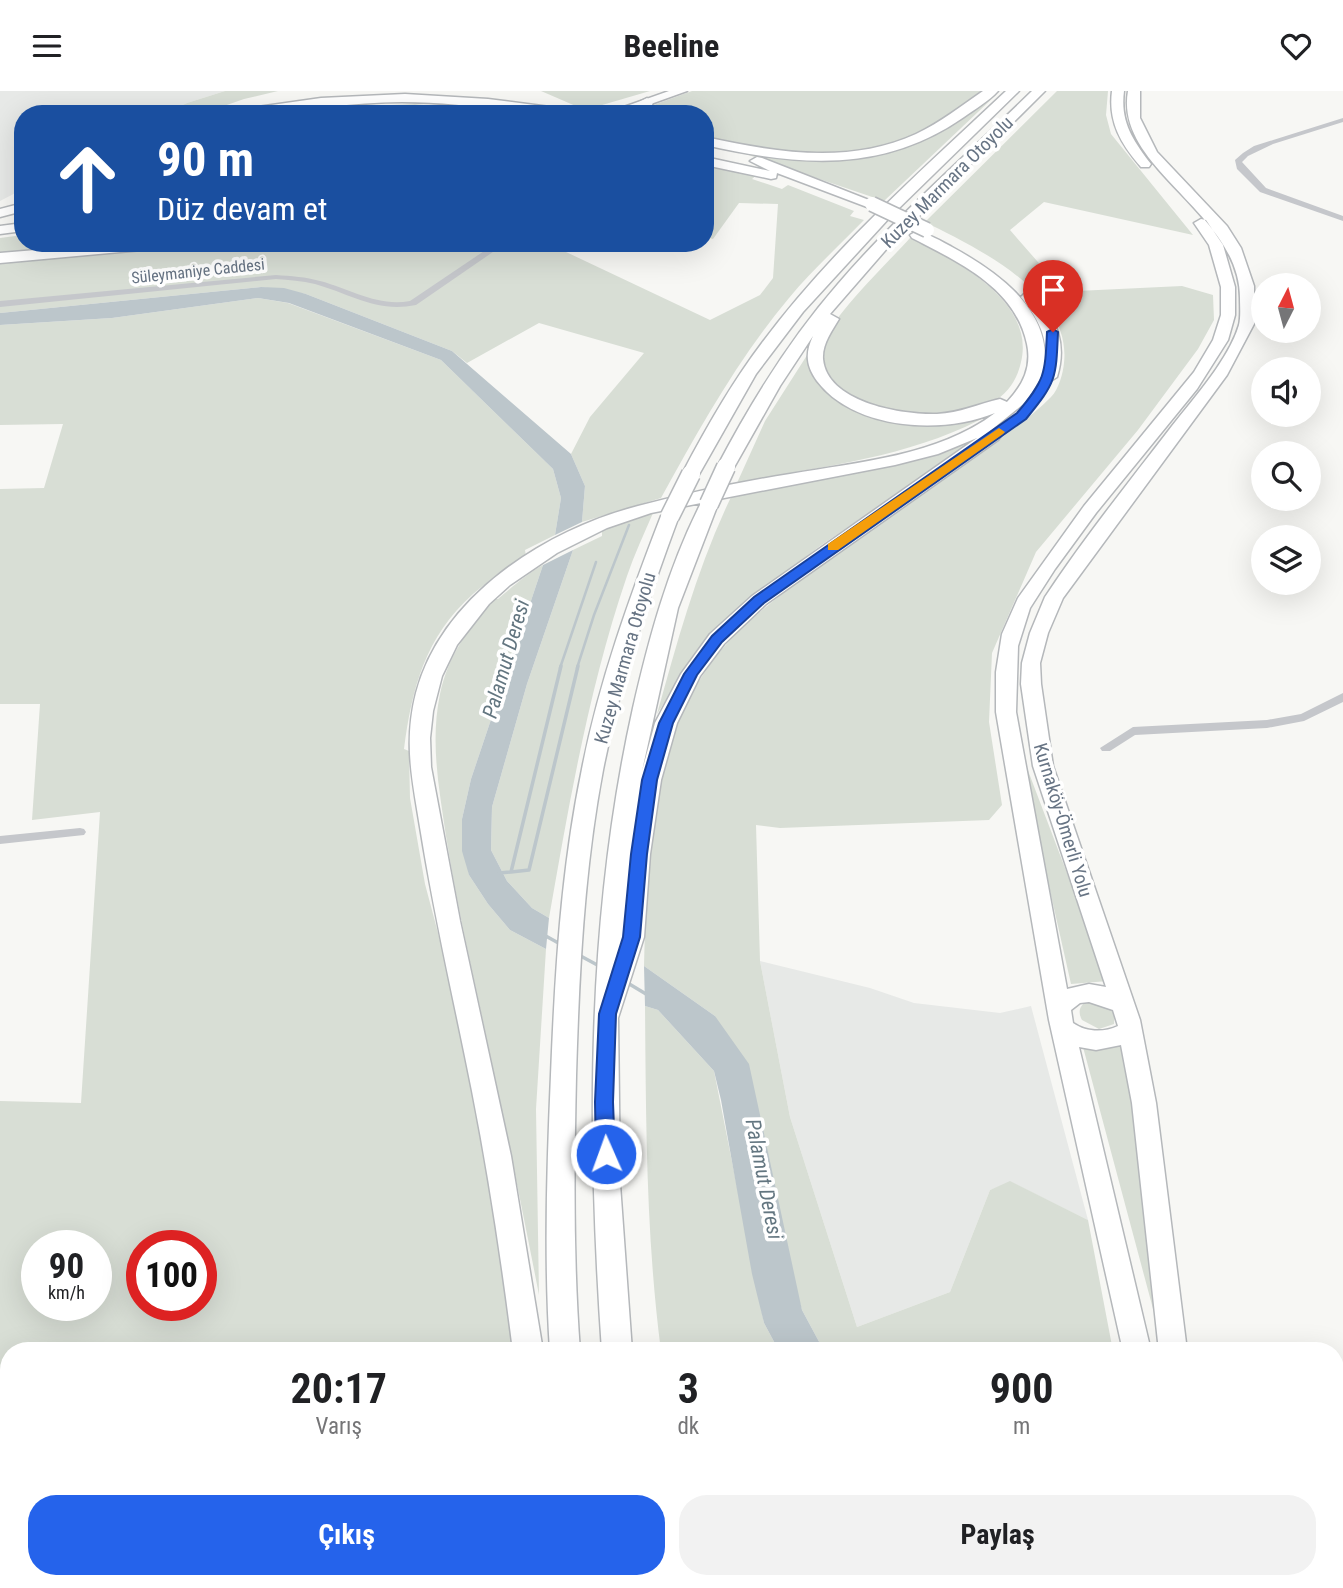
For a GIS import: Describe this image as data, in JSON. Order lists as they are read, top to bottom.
{
  "streets": {
    "highway": ["Kuzey Marmara Otoyolu", "Kurnaköy-Ömerli Yolu"],
    "street": ["Süleymaniye Caddesi"]
  },
  "water": ["Palamut Deresi"],
  "north": "top",
  "page": {
    "header": "Beeline",
    "turn": ["90 m", "Düz devam et"],
    "speed": "90 km/h",
    "limit": "100",
    "eta": [
      "20:17",
      "Varış",
      "3",
      "dk",
      "900",
      "m"
    ],
    "buttons": ["Çıkış", "Paylaş"]
  }
}
